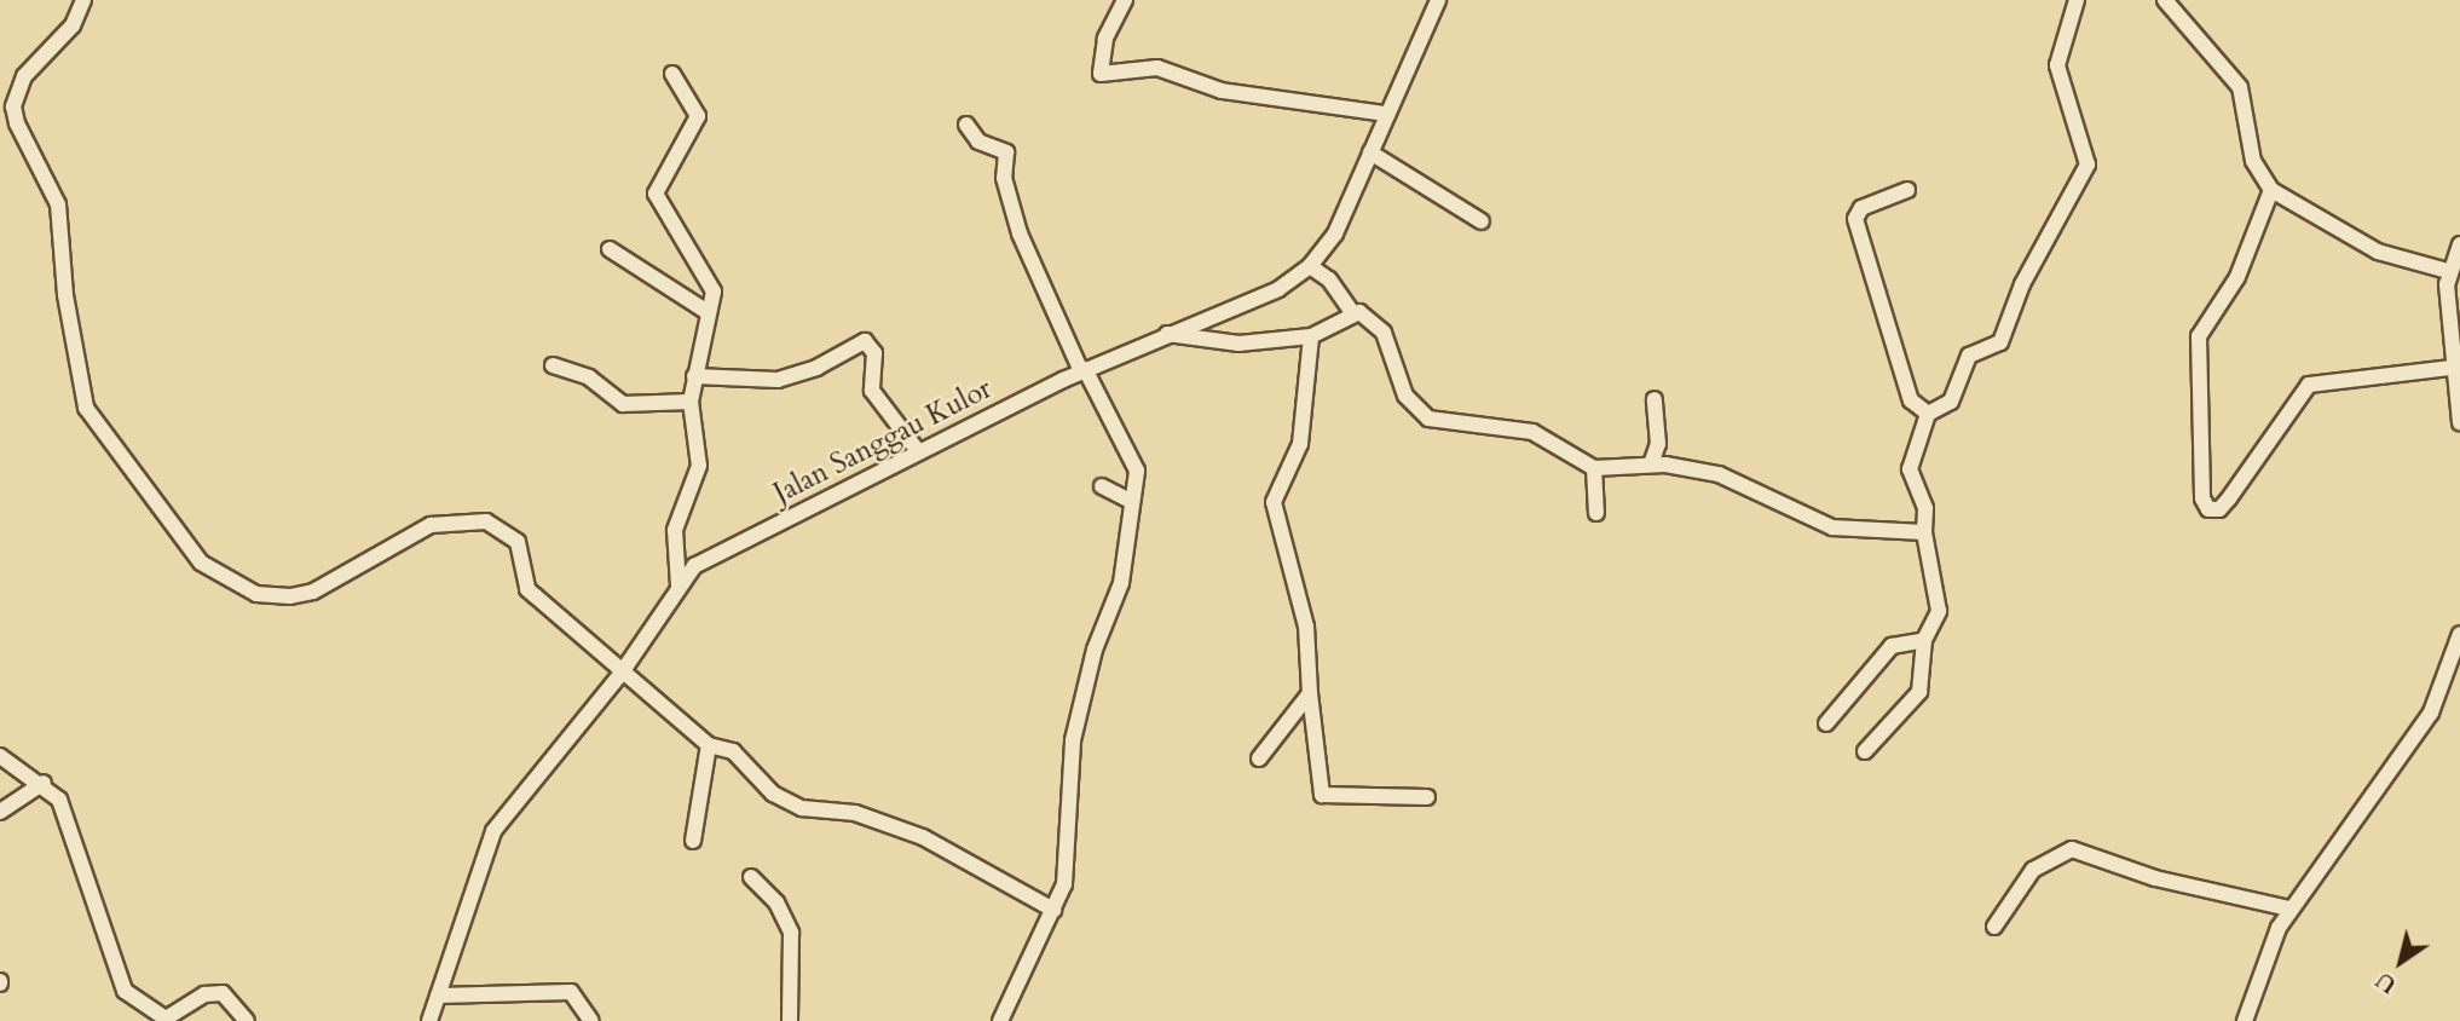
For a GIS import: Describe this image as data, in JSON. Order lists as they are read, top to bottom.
{
  "streets": {
    "street": ["Jalan Sanggau Kulor"]
  },
  "north": "bottom left"
}
